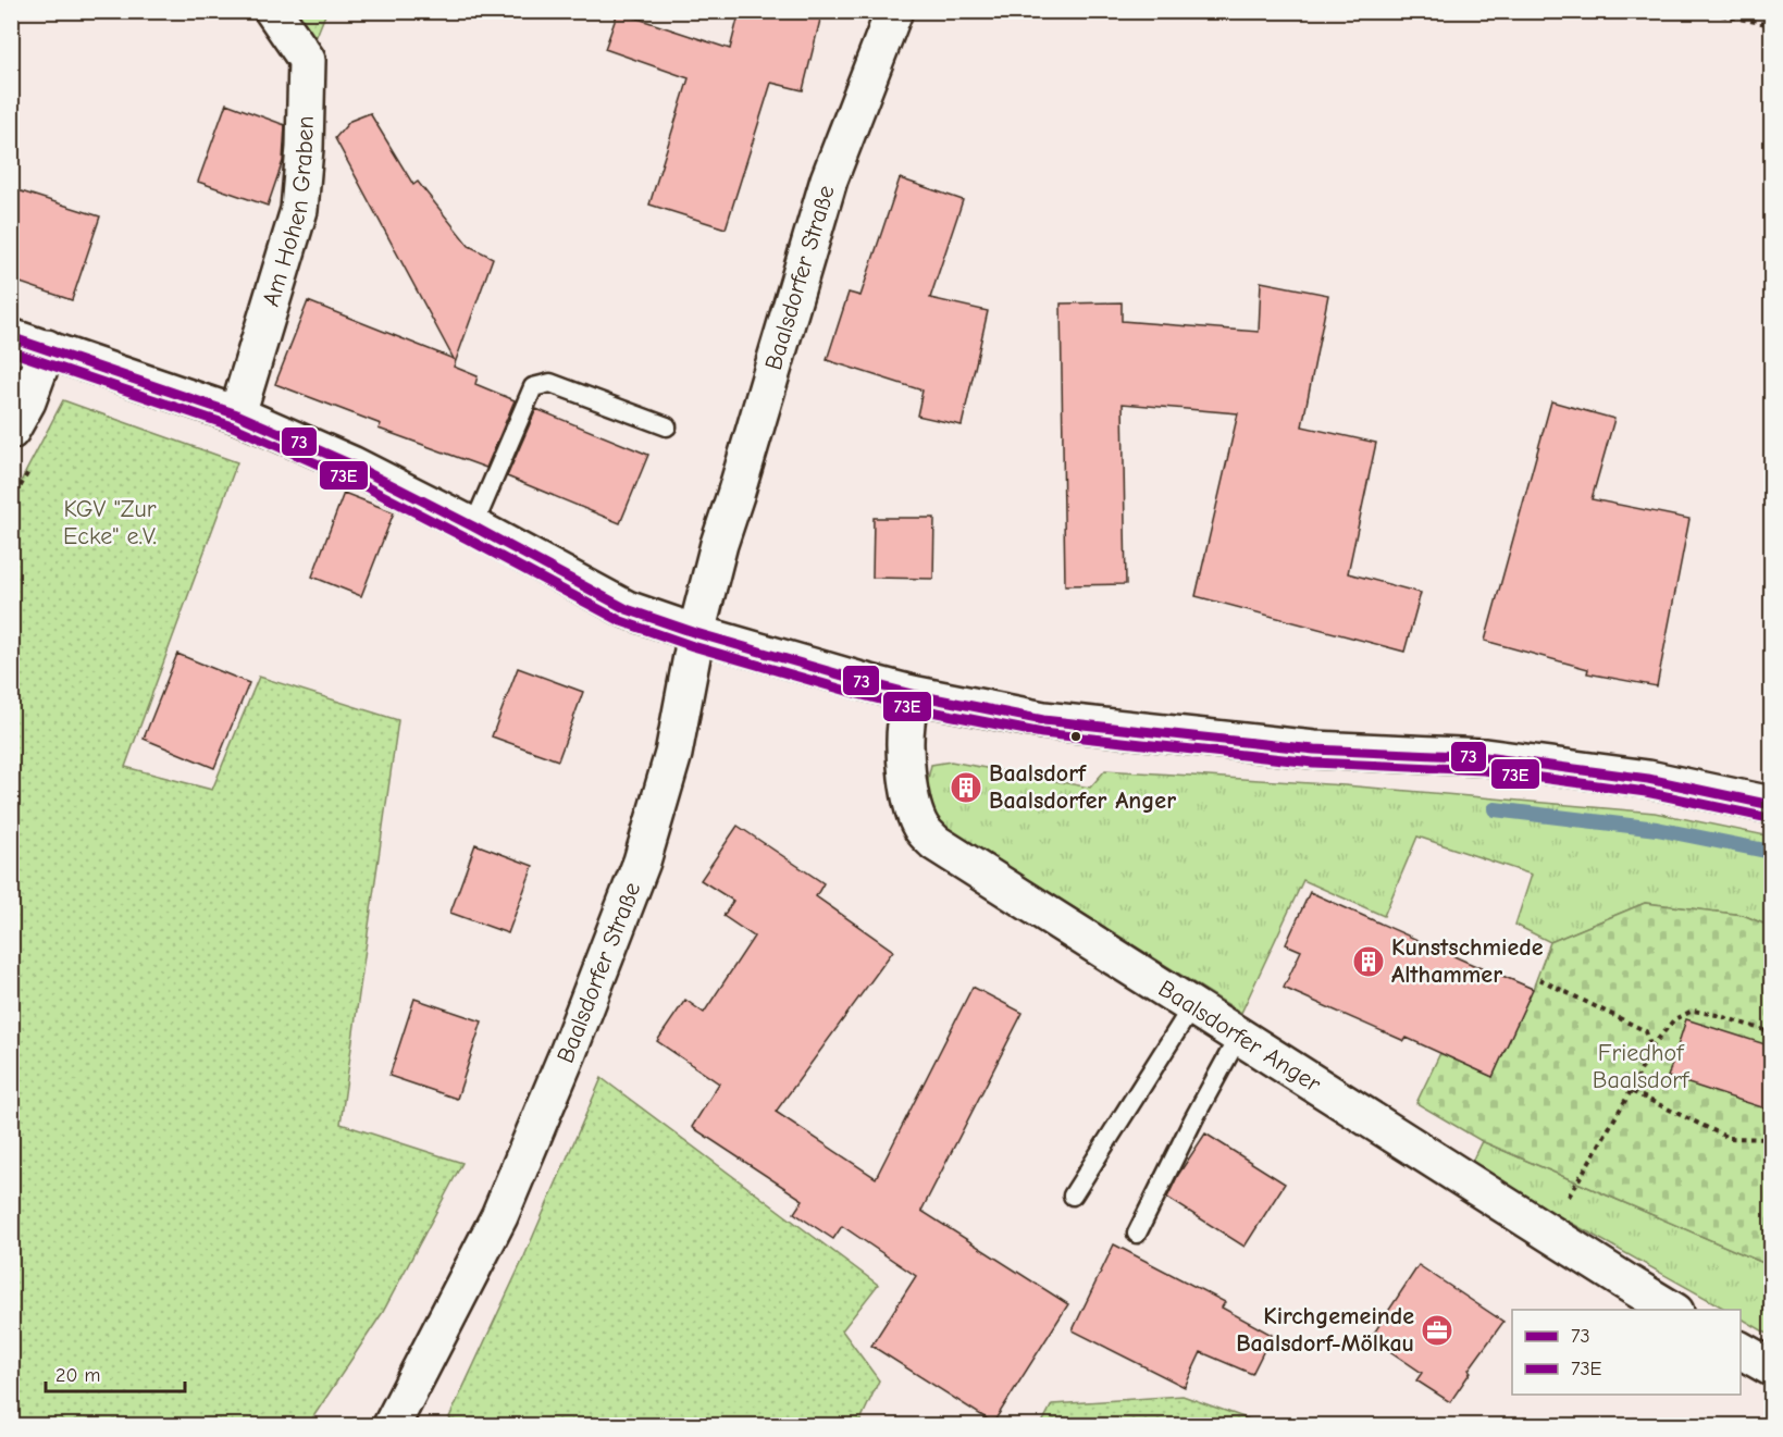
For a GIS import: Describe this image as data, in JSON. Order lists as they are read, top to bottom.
{
  "streets": {
    "street": ["Am Hohen Graben", "Baalsdorfer Straße", "Baalsdorfer Anger"]
  },
  "parks": ["KGV \"Zur Ecke\" e.V.", "Friedhof Baalsdorf"],
  "places": {
    "building": ["Baalsdorf Baalsdorfer Anger", "Kunstschmiede Althammer"],
    "office": ["Kirchgemeinde Baalsdorf-Mölkau"]
  },
  "lines": ["transit line 73", "transit line 73E"],
  "legend": ["73", "73E"],
  "scale_bar": "20 m"
}
